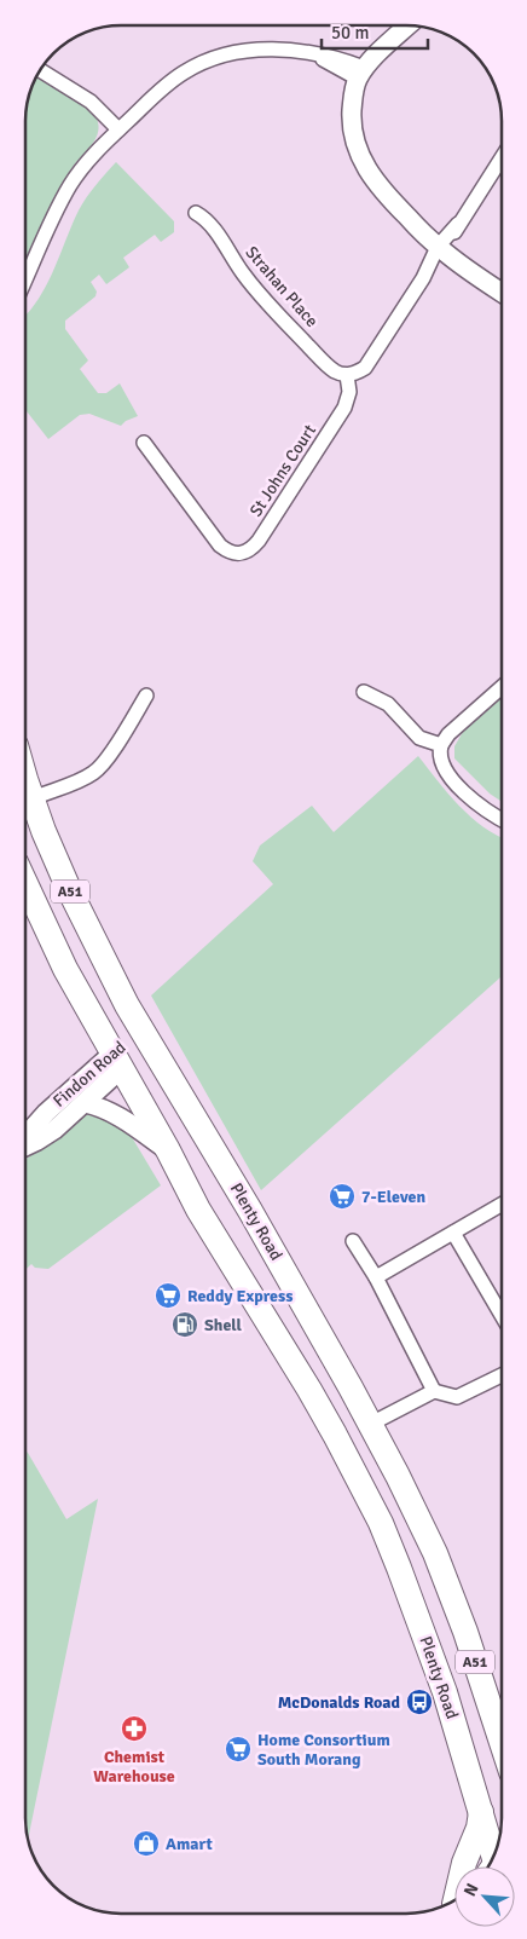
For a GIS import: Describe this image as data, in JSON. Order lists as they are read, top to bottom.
{
  "streets": {
    "highway": ["A51", "Findon Road", "Plenty Road"],
    "street": ["Strahan Place", "St Johns Court"]
  },
  "crossings": [
    ["Strahan Place", "St Johns Court"],
    ["Findon Road", "Plenty Road"]
  ],
  "places": {
    "supermarket": ["7-Eleven", "Reddy Express", "Home Consortium South Morang"],
    "fuel station": ["Shell"],
    "bus stop": ["McDonalds Road"],
    "pharmacy": ["Chemist Warehouse"],
    "shop": ["Amart"]
  },
  "scale_bar": "50 m",
  "north": "top left"
}
